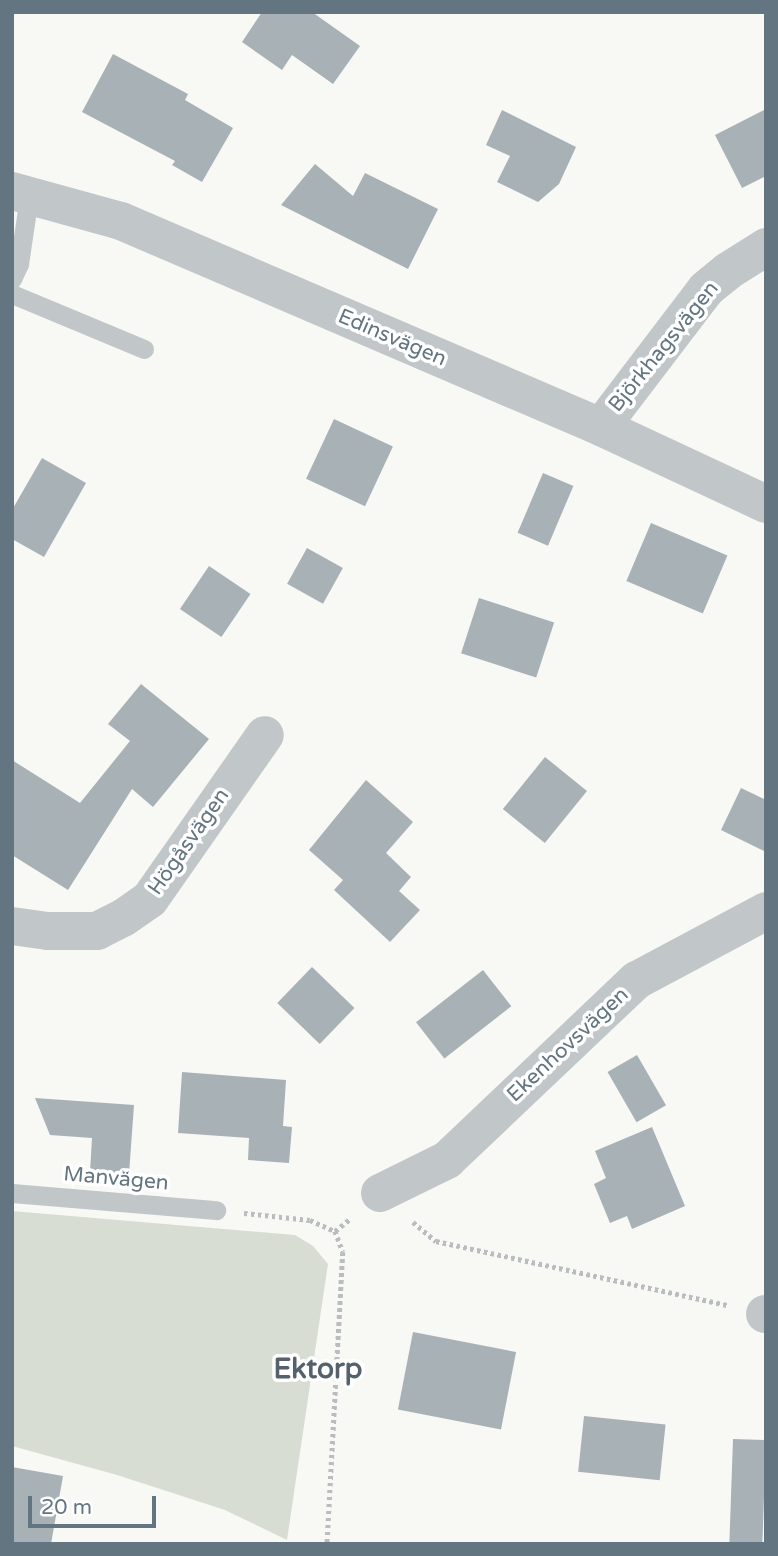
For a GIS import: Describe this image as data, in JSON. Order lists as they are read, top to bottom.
{
  "streets": {
    "street": [
      "Edinsvägen",
      "Björkhagsvägen",
      "Högåsvägen",
      "Ekenhovsvägen"
    ],
    "lane": ["Manvägen"]
  },
  "crossings": [
    ["Edinsvägen", "Björkhagsvägen"]
  ],
  "districts": ["Ektorp"],
  "scale_bar": "20 m"
}
